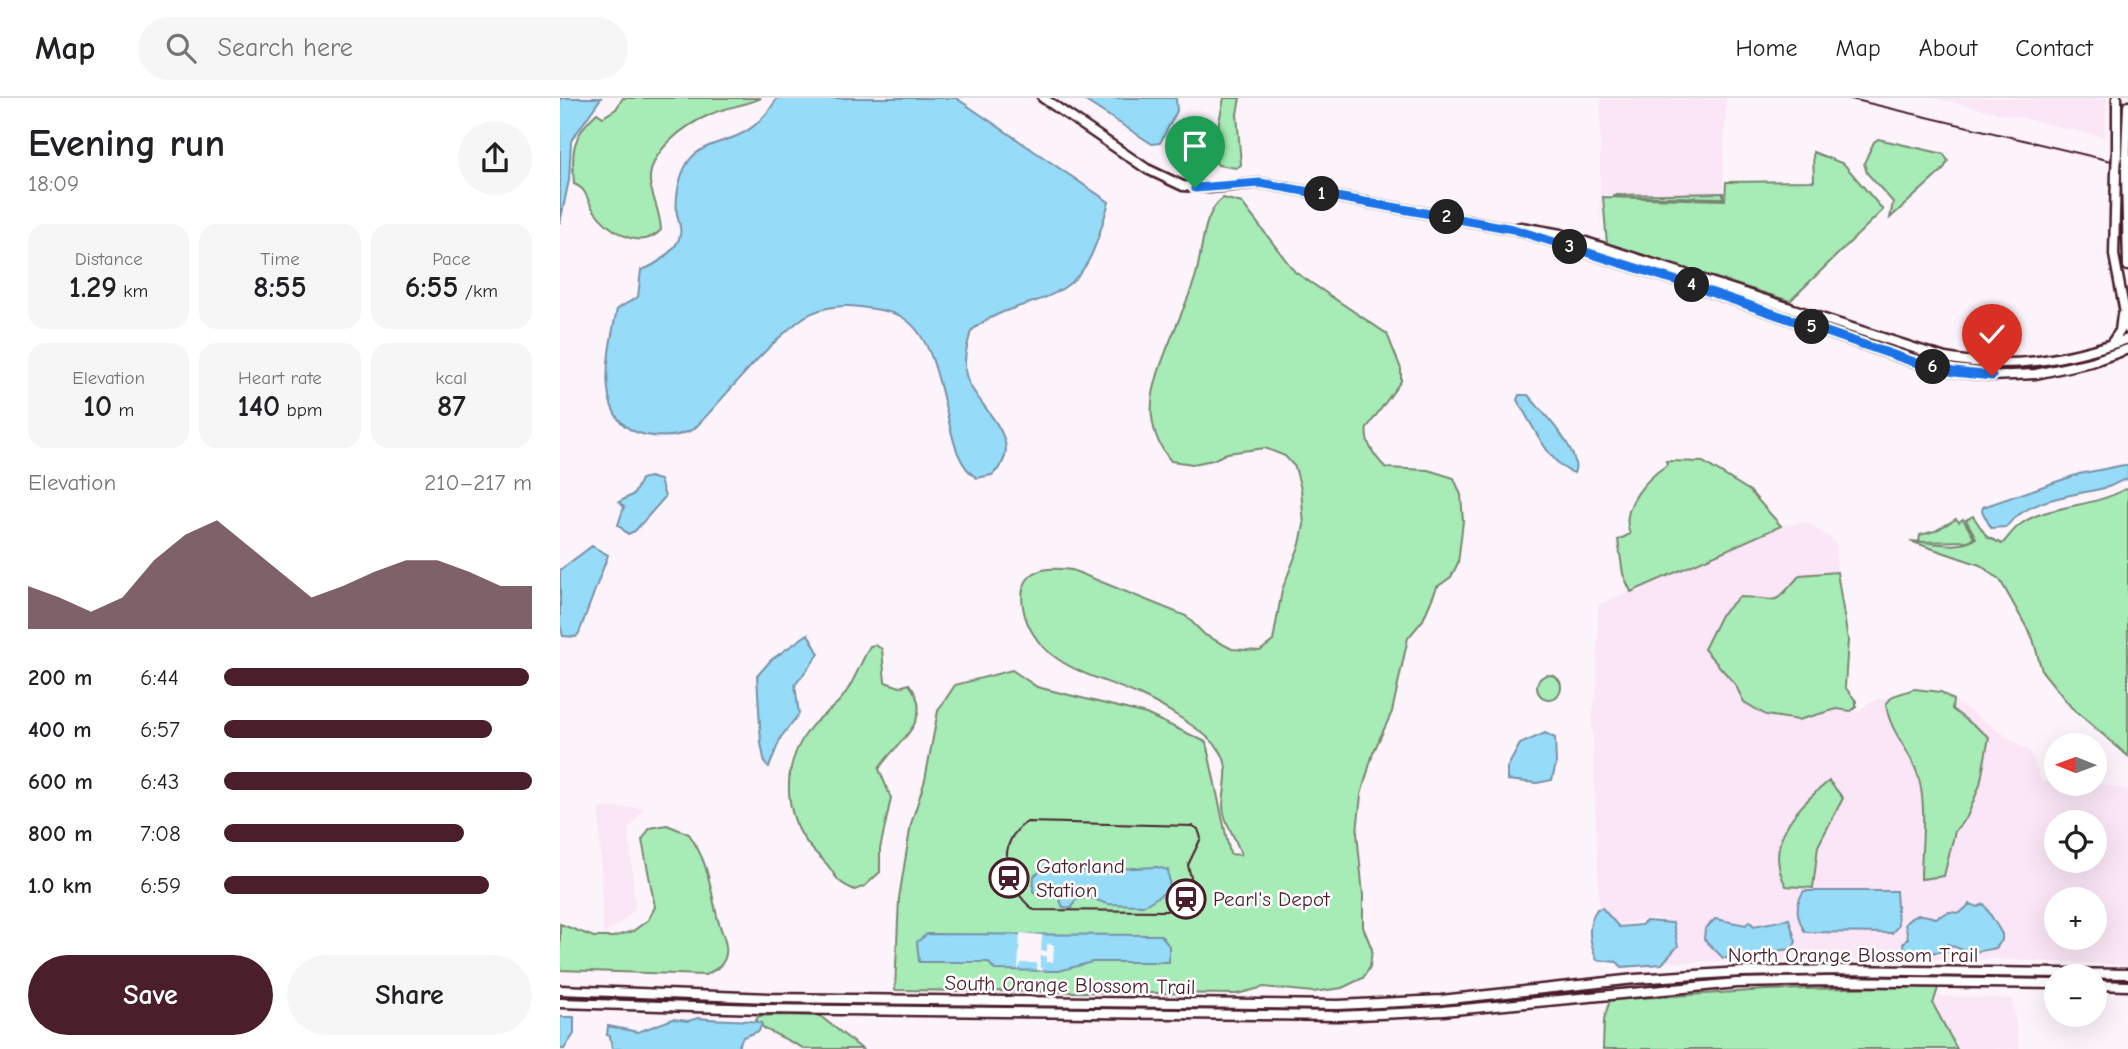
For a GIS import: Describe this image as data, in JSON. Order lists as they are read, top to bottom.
{
  "streets": {
    "main road": ["North Orange Blossom Trail", "South Orange Blossom Trail"]
  },
  "crossings": [
    ["North Orange Blossom Trail", "South Orange Blossom Trail"]
  ],
  "places": {
    "station": ["Gatorland Station", "Pearl's Depot"]
  },
  "north": "left",
  "page": {
    "header": "Map",
    "search": "Search here",
    "nav": [
      "Home",
      "Map",
      "About",
      "Contact"
    ],
    "heading": ["Evening run", "18:09"],
    "pins": [
      "1",
      "2",
      "3",
      "4",
      "5",
      "6"
    ],
    "stats": [
      ["Distance", "1.29 km"],
      ["Time", "8:55"],
      ["Pace", "6:55 /km"],
      ["Elevation", "10 m"],
      ["Heart rate", "140 bpm"],
      ["kcal", "87"]
    ],
    "chart": ["Elevation", "210–217 m"],
    "list": [
      {
        "name": "200 m",
        "note": "6:44"
      },
      {
        "name": "400 m",
        "note": "6:57"
      },
      {
        "name": "600 m",
        "note": "6:43"
      },
      {
        "name": "800 m",
        "note": "7:08"
      },
      {
        "name": "1.0 km",
        "note": "6:59"
      }
    ],
    "map_buttons": ["+", "−"],
    "buttons": ["Save", "Share"]
  }
}
